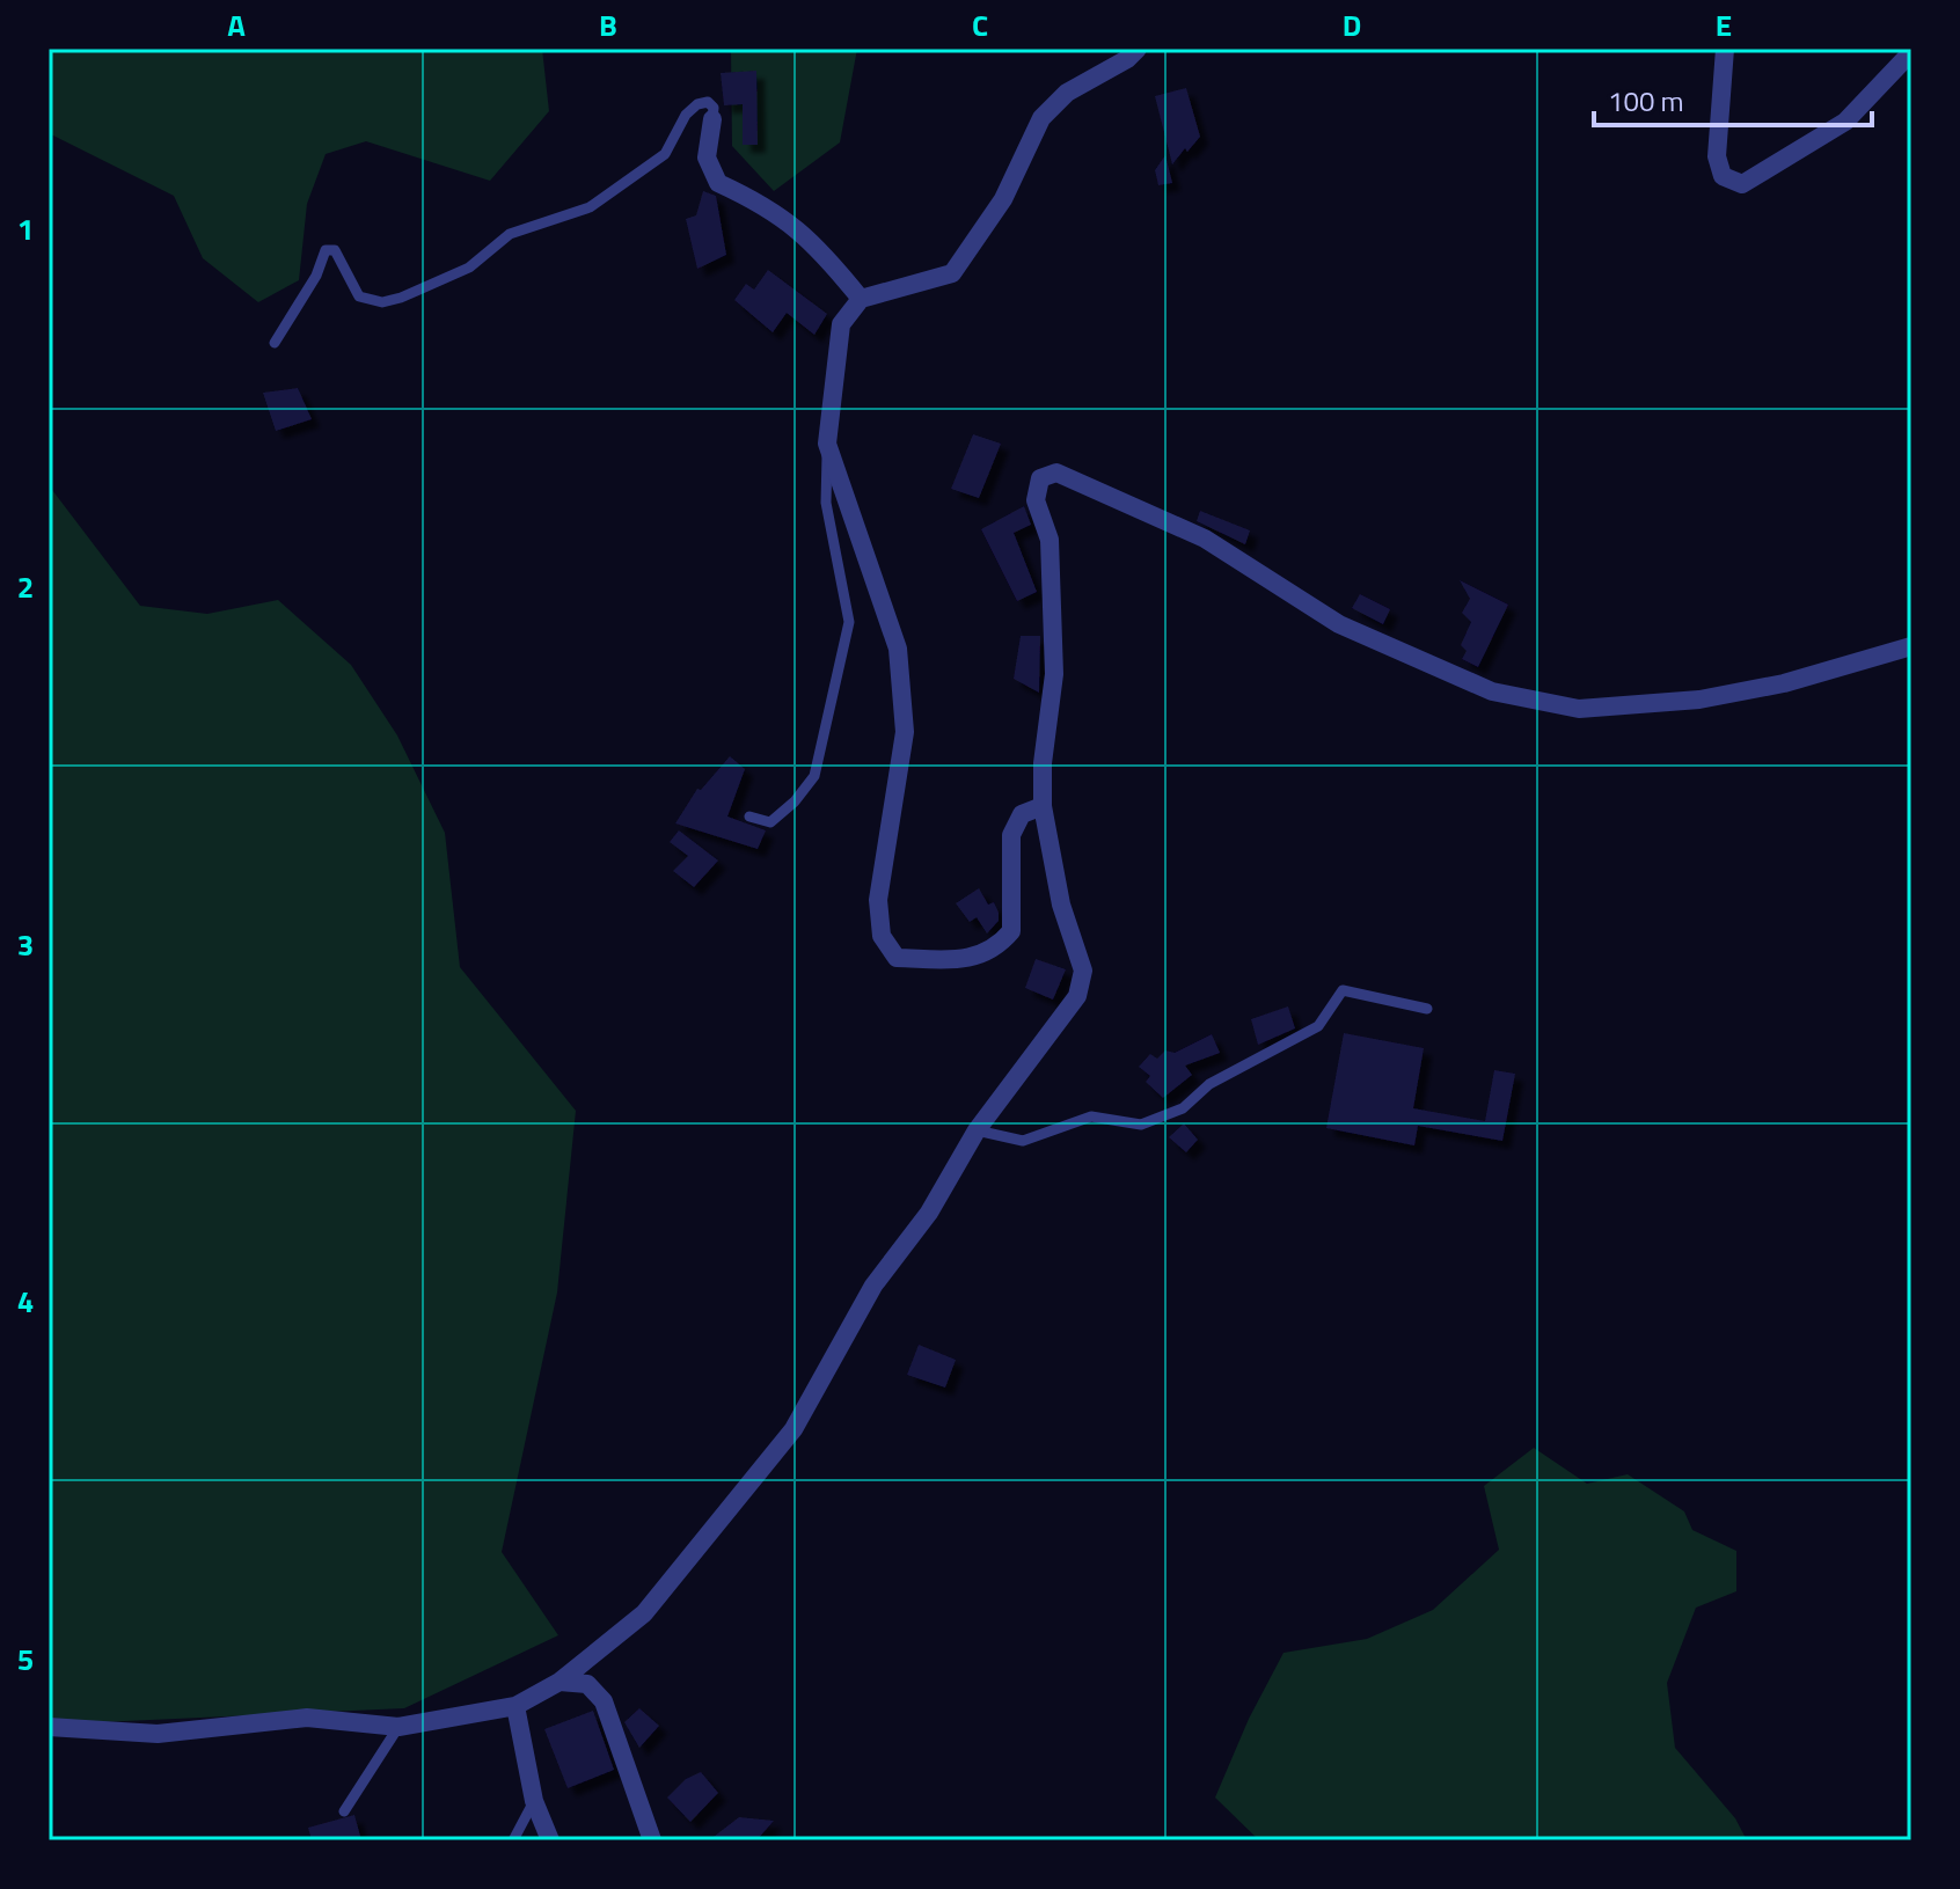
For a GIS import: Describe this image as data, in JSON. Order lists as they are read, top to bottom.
{
  "scale_bar": "100 m",
  "grid": {
    "columns": [
      "A",
      "B",
      "C",
      "D",
      "E"
    ],
    "rows": [
      "1",
      "2",
      "3",
      "4",
      "5"
    ]
  }
}
